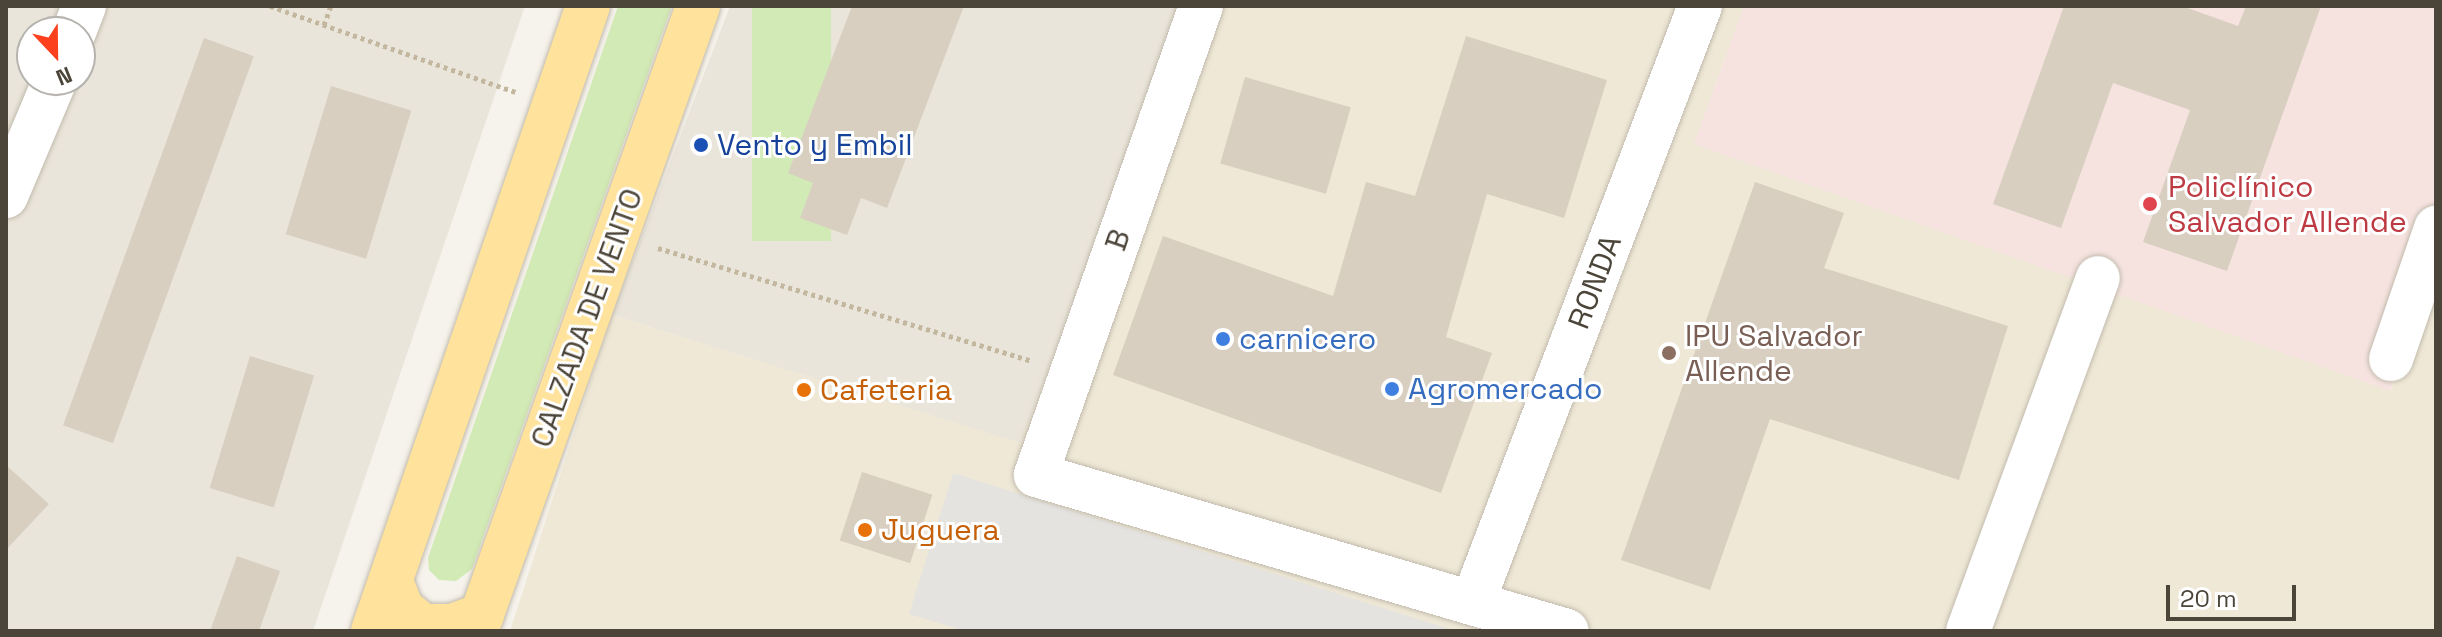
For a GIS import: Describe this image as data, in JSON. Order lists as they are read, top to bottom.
{
  "streets": {
    "main road": ["CALZADA DE VENTO"],
    "street": ["B", "RONDA"]
  },
  "crossings": [
    ["B", "RONDA"]
  ],
  "places": [
    "Vento y Embil",
    "Policlínico Salvador Allende",
    "carnicero",
    "IPU Salvador Allende",
    "Agromercado",
    "Cafeteria",
    "Juguera"
  ],
  "scale_bar": "20 m",
  "north": "bottom"
}
